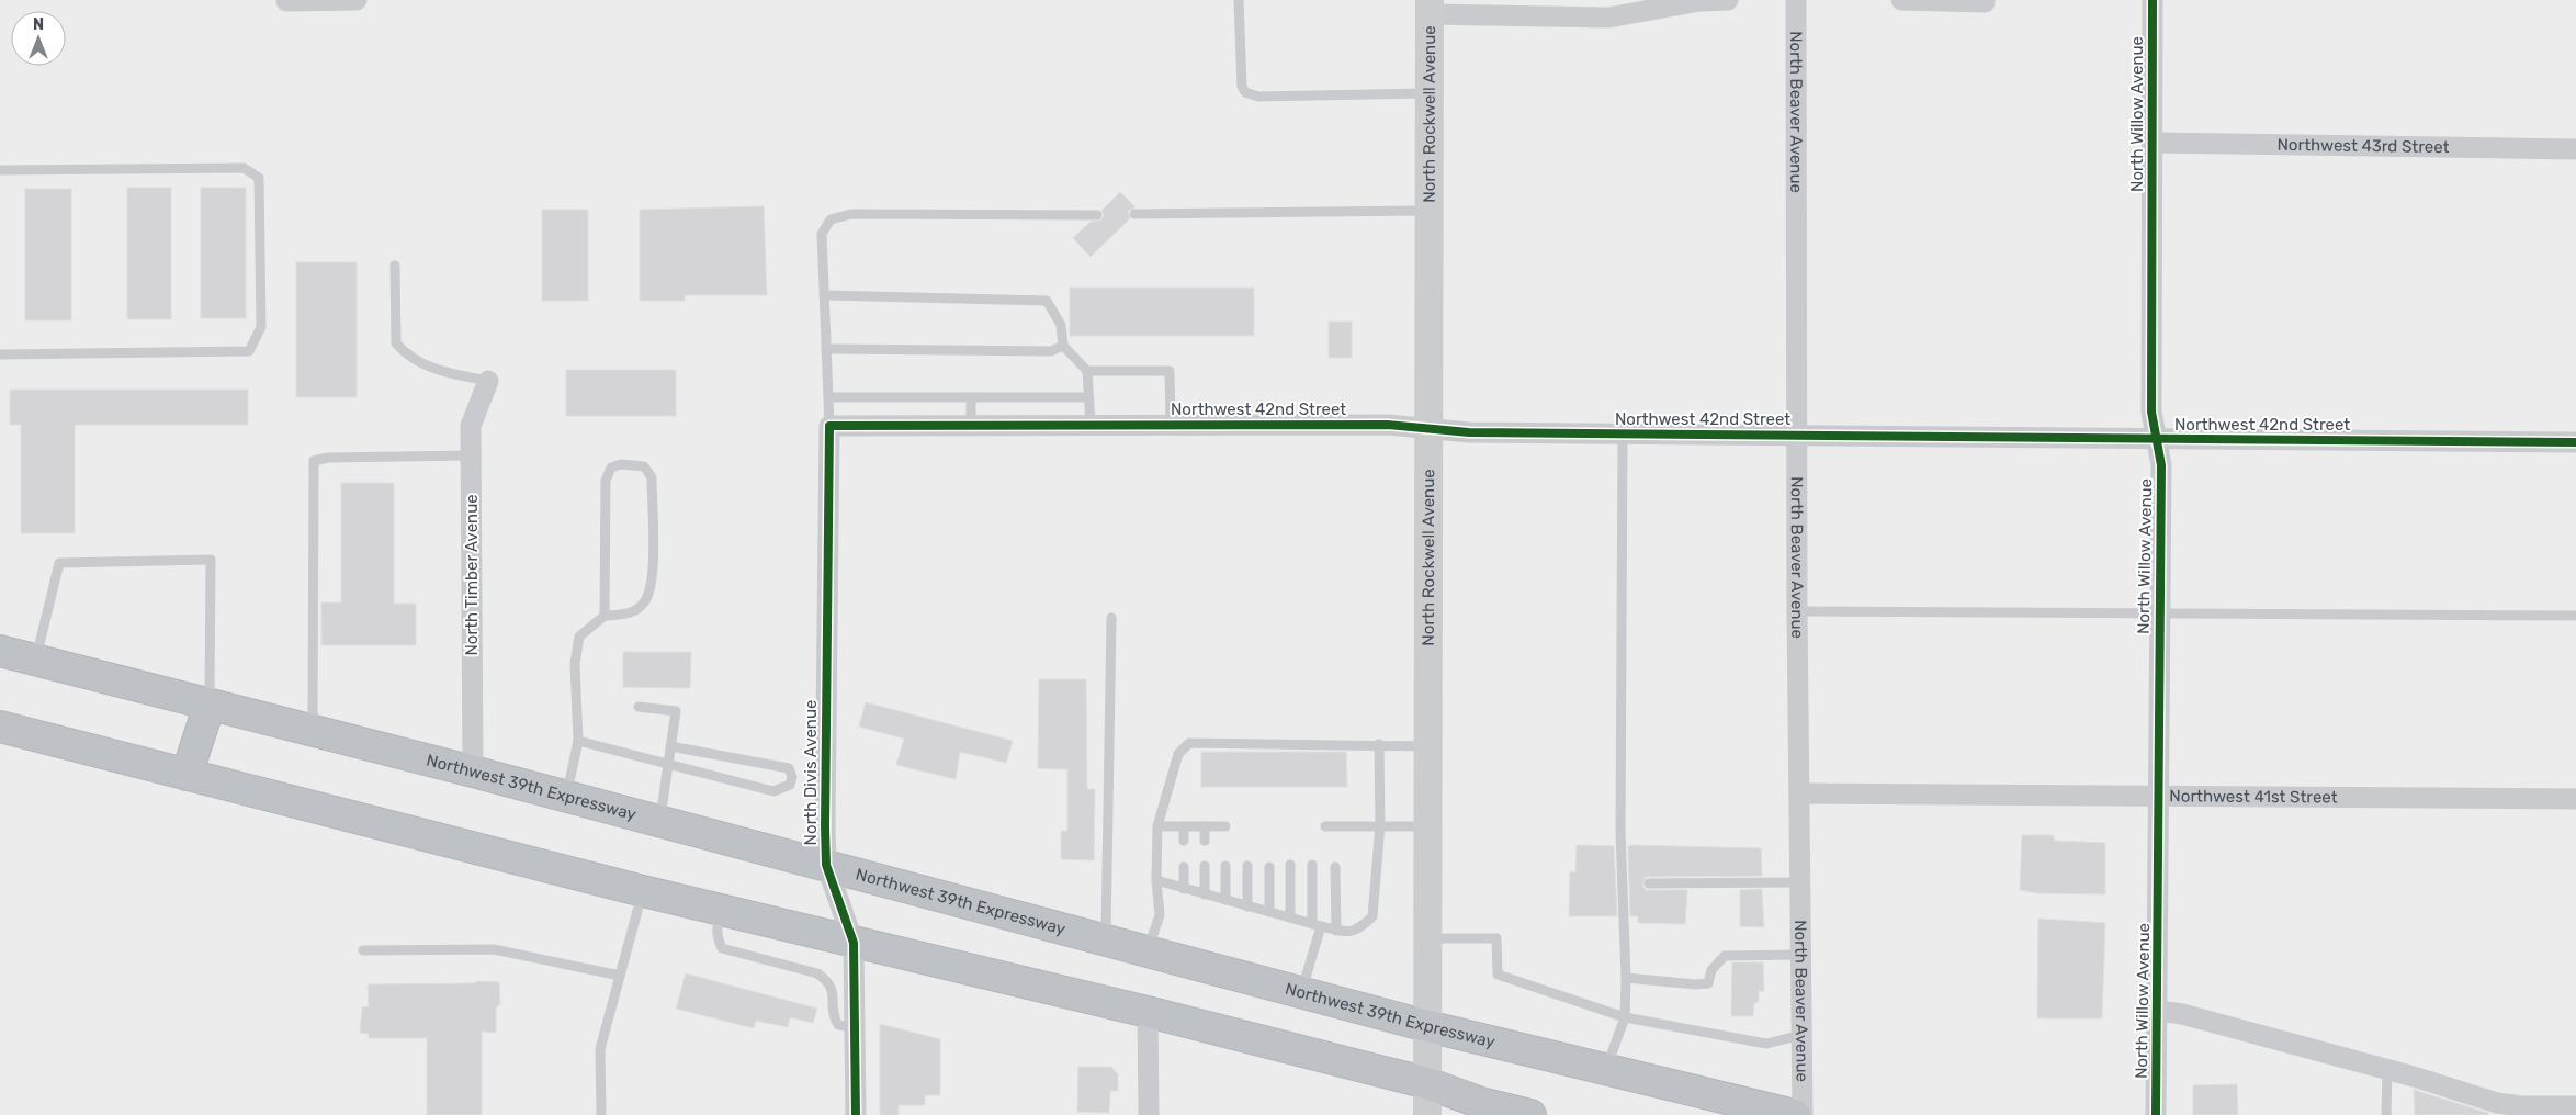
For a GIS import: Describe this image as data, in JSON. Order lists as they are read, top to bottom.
{
  "streets": {
    "highway": ["Northwest 39th Expressway"],
    "main road": ["North Rockwell Avenue"],
    "street": [
      "North Beaver Avenue",
      "North Willow Avenue",
      "Northwest 43rd Street",
      "Northwest 42nd Street",
      "North Timber Avenue",
      "North Divis Avenue",
      "Northwest 41st Street"
    ]
  },
  "crossings": [
    ["North Rockwell Avenue", "Northwest 42nd Street"],
    ["North Rockwell Avenue", "Northwest 39th Expressway"],
    ["North Beaver Avenue", "Northwest 42nd Street"],
    ["North Beaver Avenue", "Northwest 41st Street"],
    ["North Willow Avenue", "Northwest 43rd Street"],
    ["North Willow Avenue", "Northwest 42nd Street"],
    ["North Willow Avenue", "Northwest 41st Street"],
    ["Northwest 42nd Street", "North Divis Avenue"],
    ["North Timber Avenue", "Northwest 39th Expressway"],
    ["North Divis Avenue", "Northwest 39th Expressway"]
  ],
  "north": "top"
}
